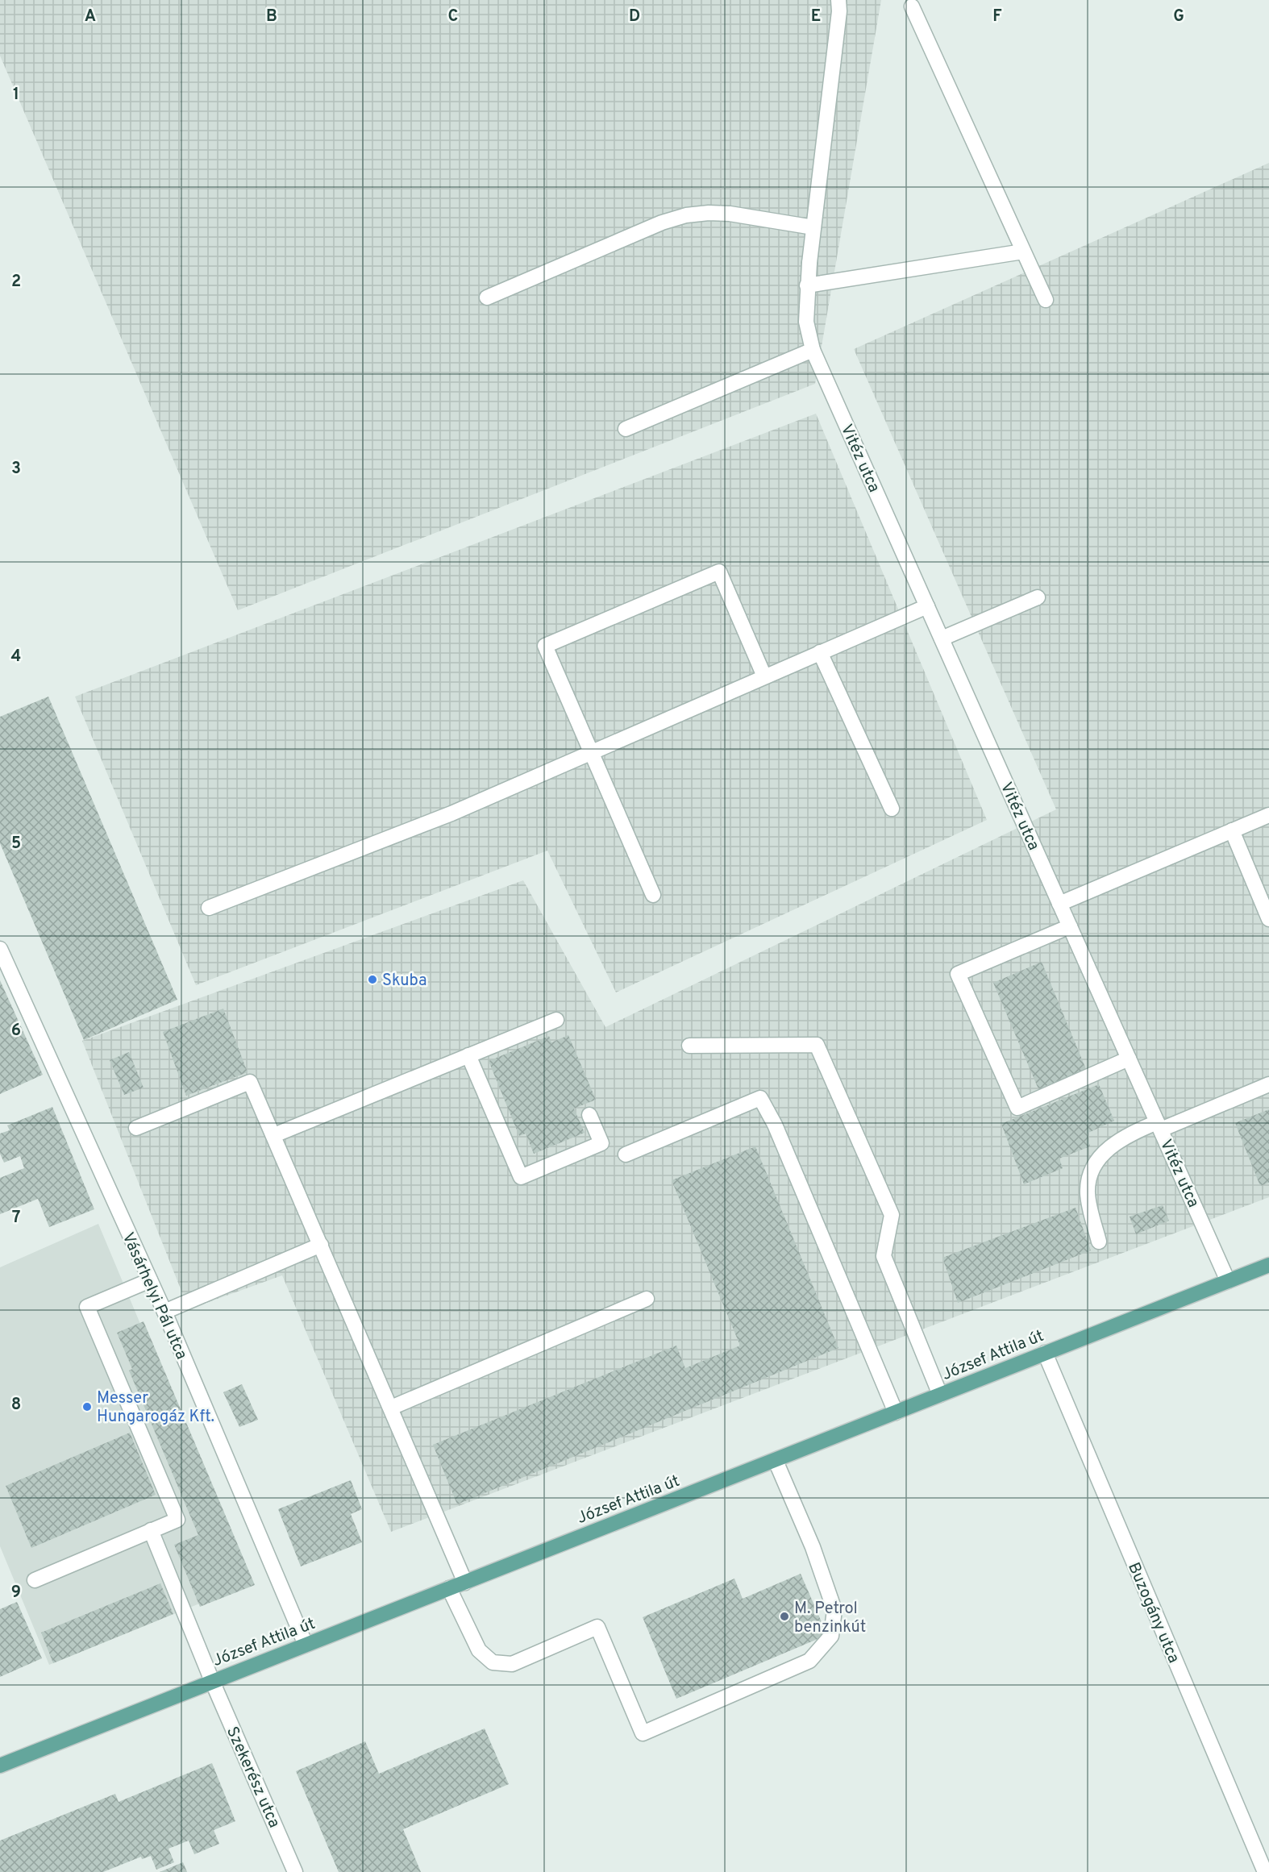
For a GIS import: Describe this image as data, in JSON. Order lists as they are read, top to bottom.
{
  "streets": {
    "main road": ["József Attila út"],
    "street": [
      "Vitéz utca",
      "Vásárhelyi Pál utca",
      "Buzogány utca",
      "Szekerész utca"
    ]
  },
  "crossings": [
    ["Vitéz utca", "József Attila út"],
    ["Vásárhelyi Pál utca", "József Attila út"],
    ["József Attila út", "Buzogány utca"],
    ["József Attila út", "Szekerész utca"]
  ],
  "places": ["Skuba", "Messer Hungarogáz Kft.", "M. Petrol benzinkút"],
  "grid": {
    "columns": [
      "A",
      "B",
      "C",
      "D",
      "E",
      "F",
      "G"
    ],
    "rows": [
      "1",
      "2",
      "3",
      "4",
      "5",
      "6",
      "7",
      "8",
      "9"
    ]
  }
}
